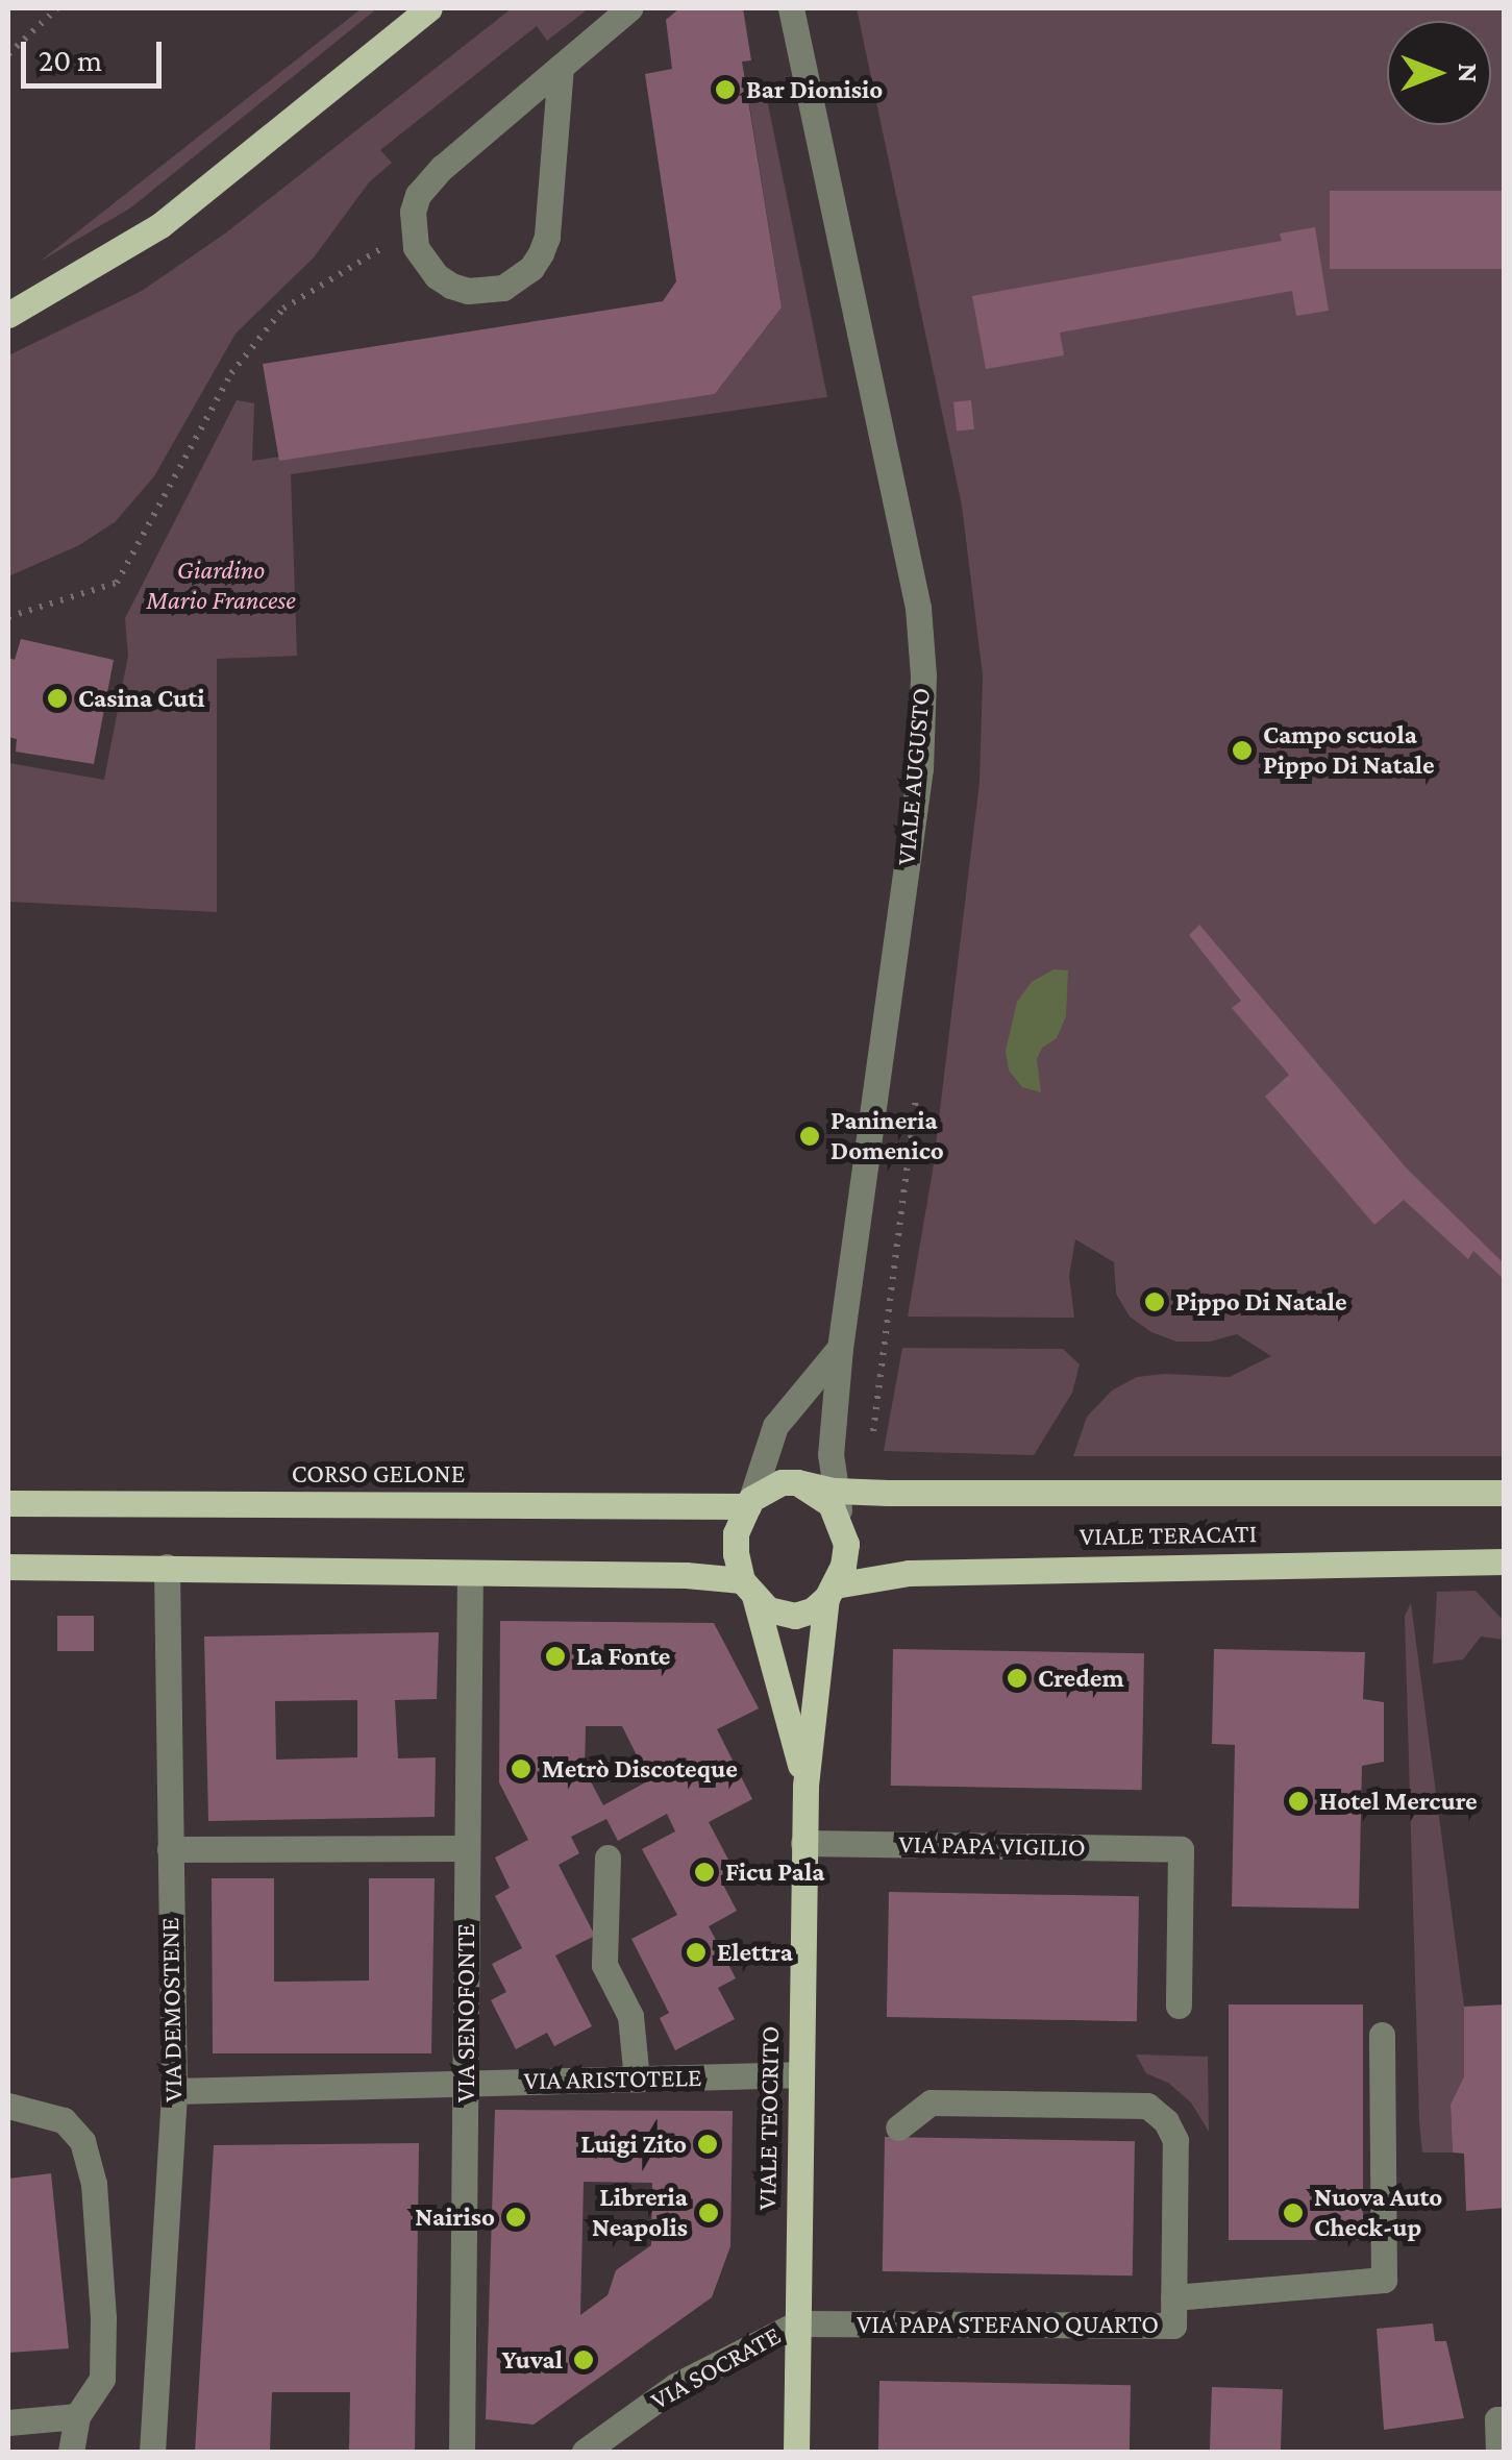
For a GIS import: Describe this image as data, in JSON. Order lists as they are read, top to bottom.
{
  "streets": {
    "main road": ["CORSO GELONE", "VIALE TERACATI", "VIALE TEOCRITO"],
    "street": [
      "VIALE AUGUSTO",
      "VIA PAPA VIGILIO",
      "VIA DEMOSTENE",
      "VIA SENOFONTE",
      "VIA ARISTOTELE",
      "VIA PAPA STEFANO QUARTO",
      "VIA SOCRATE"
    ]
  },
  "crossings": [
    ["VIALE AUGUSTO", "CORSO GELONE"],
    ["VIALE AUGUSTO", "VIALE TERACATI"],
    ["CORSO GELONE", "VIALE TERACATI"],
    ["VIA PAPA VIGILIO", "VIALE TEOCRITO"],
    ["VIA DEMOSTENE", "VIA ARISTOTELE"],
    ["VIA SENOFONTE", "VIA ARISTOTELE"],
    ["VIA ARISTOTELE", "VIALE TEOCRITO"],
    ["VIALE TEOCRITO", "VIA PAPA STEFANO QUARTO"],
    ["VIALE TEOCRITO", "VIA SOCRATE"],
    ["VIA PAPA STEFANO QUARTO", "VIA SOCRATE"]
  ],
  "parks": ["Giardino Mario Francese"],
  "places": [
    "Bar Dionisio",
    "Casina Cuti",
    "Campo scuola Pippo Di Natale",
    "Panineria Domenico",
    "Pippo Di Natale",
    "La Fonte",
    "Credem",
    "Metrò Discoteque",
    "Hotel Mercure",
    "Ficu Pala",
    "Elettra",
    "Luigi Zito",
    "Libreria Neapolis",
    "Nuova Auto Check-up",
    "Nairiso",
    "Yuval"
  ],
  "scale_bar": "20 m",
  "north": "right"
}
